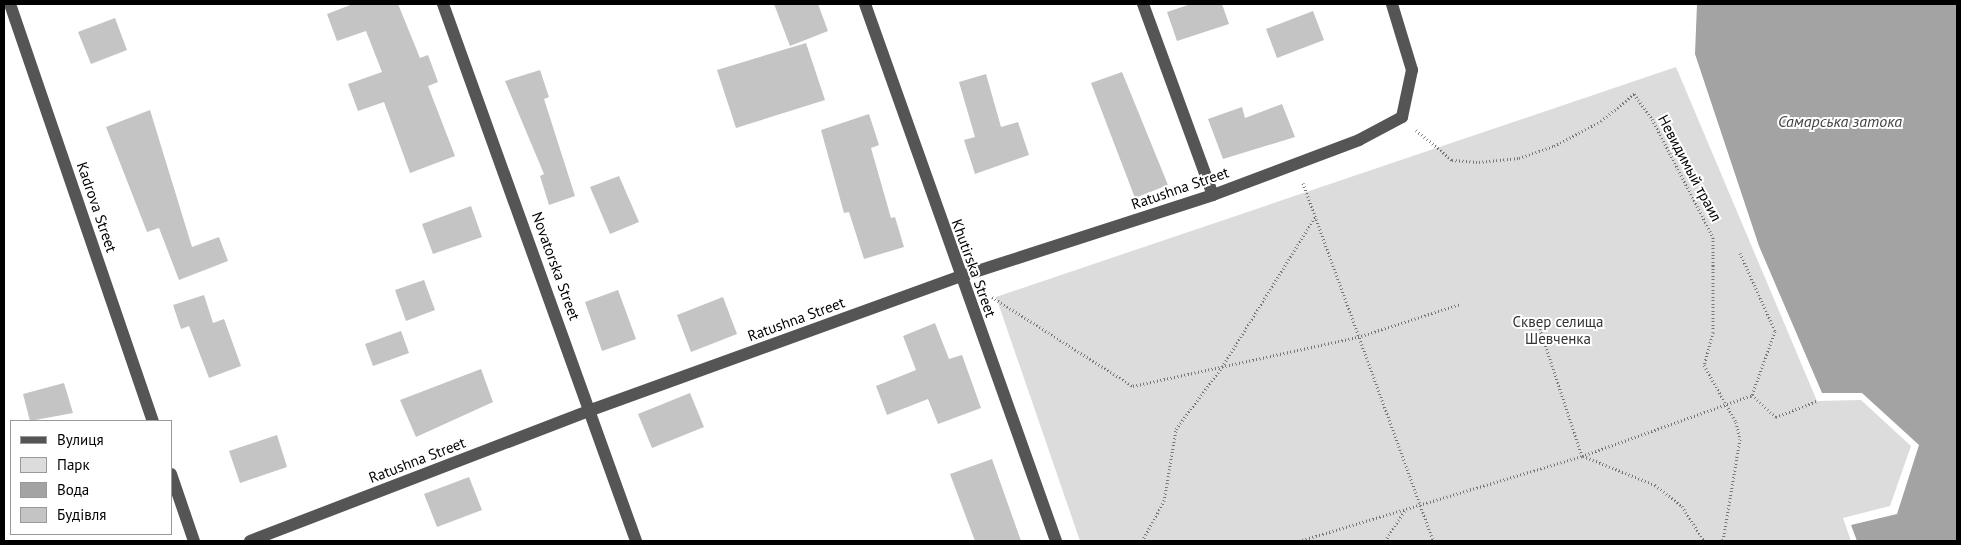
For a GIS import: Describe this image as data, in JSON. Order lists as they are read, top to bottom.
{
  "streets": {
    "street": [
      "Ratushna Street",
      "Kadrova Street",
      "Novatorska Street",
      "Khutirska Street"
    ],
    "path": ["Невидимый траил"]
  },
  "crossings": [
    ["Невидимый траил", "Ratushna Street"],
    ["Ratushna Street", "Novatorska Street"],
    ["Ratushna Street", "Khutirska Street"]
  ],
  "water": ["Самарська затока"],
  "parks": ["Сквер селища Шевченка"],
  "legend": [
    "Вулиця",
    "Парк",
    "Вода",
    "Будівля"
  ]
}
